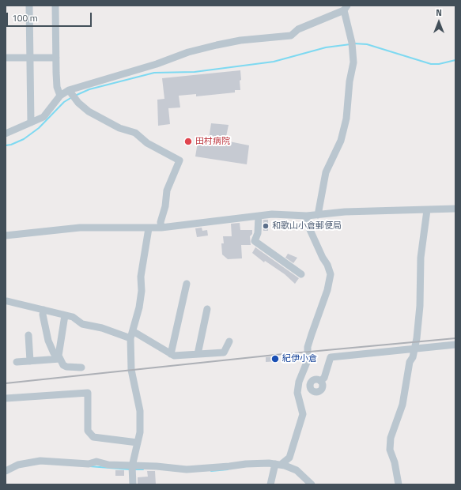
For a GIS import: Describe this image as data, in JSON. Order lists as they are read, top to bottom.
{
  "places": ["田村病院", "和歌山小倉郵便局", "紀伊小倉"],
  "scale_bar": "100 m",
  "north": "top"
}
